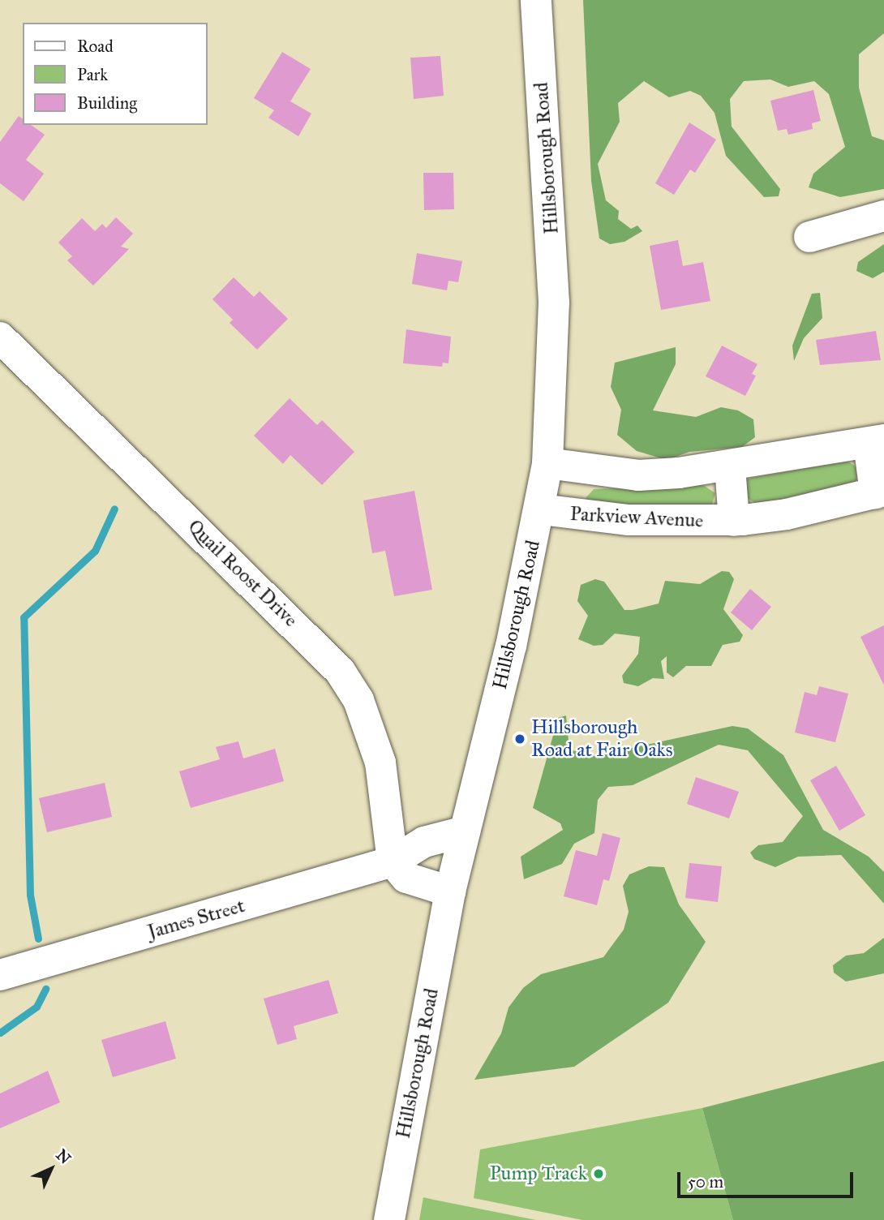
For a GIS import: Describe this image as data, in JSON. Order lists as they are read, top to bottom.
{
  "streets": {
    "street": [
      "Hillsborough Road",
      "Parkview Avenue",
      "Quail Roost Drive",
      "James Street"
    ]
  },
  "crossings": [
    ["Hillsborough Road", "Parkview Avenue"],
    ["Hillsborough Road", "James Street"],
    ["Quail Roost Drive", "James Street"]
  ],
  "places": ["Hillsborough Road at Fair Oaks", "Pump Track"],
  "legend": ["Road", "Park", "Building"],
  "scale_bar": "50 m",
  "north": "top right"
}
